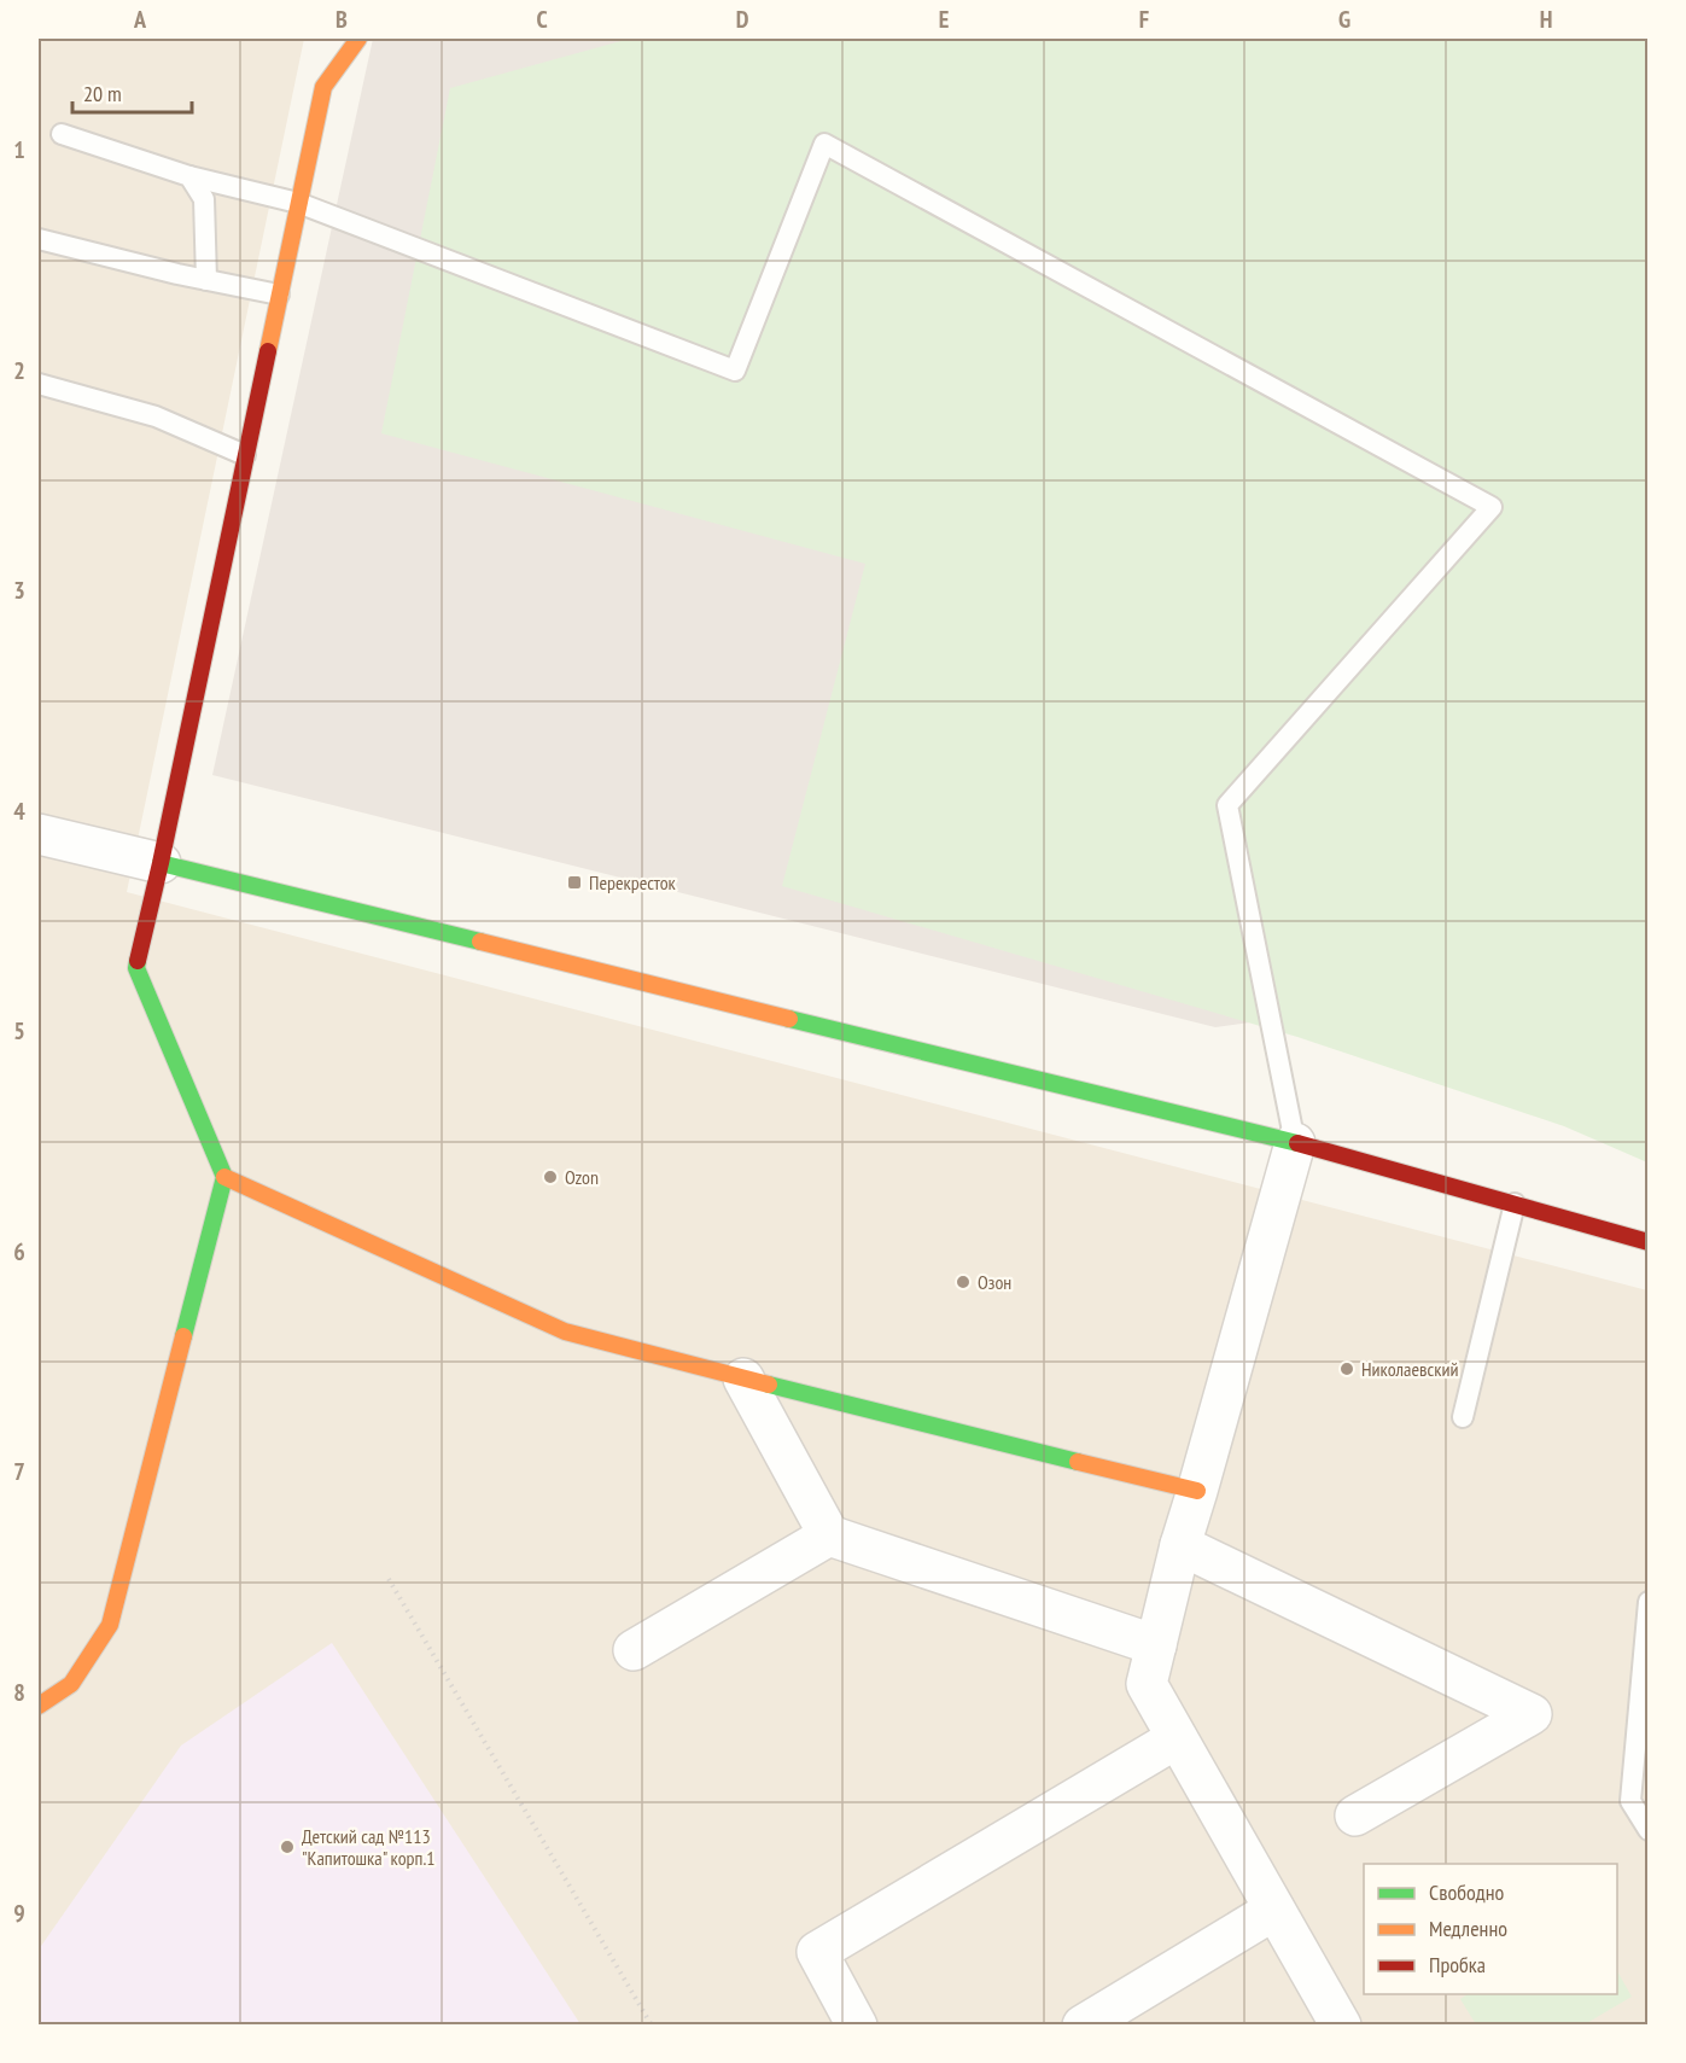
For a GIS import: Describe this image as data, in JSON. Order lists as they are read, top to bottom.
{
  "places": {
    "transit": ["Перекресток"],
    "other": [
      "Ozon",
      "Озон",
      "Николаевский",
      "Детский сад №113 \"Капитошка\" корп.1"
    ]
  },
  "legend": ["Свободно", "Медленно", "Пробка"],
  "scale_bar": "20 m",
  "grid": {
    "columns": [
      "A",
      "B",
      "C",
      "D",
      "E",
      "F",
      "G",
      "H"
    ],
    "rows": [
      "1",
      "2",
      "3",
      "4",
      "5",
      "6",
      "7",
      "8",
      "9"
    ]
  }
}
